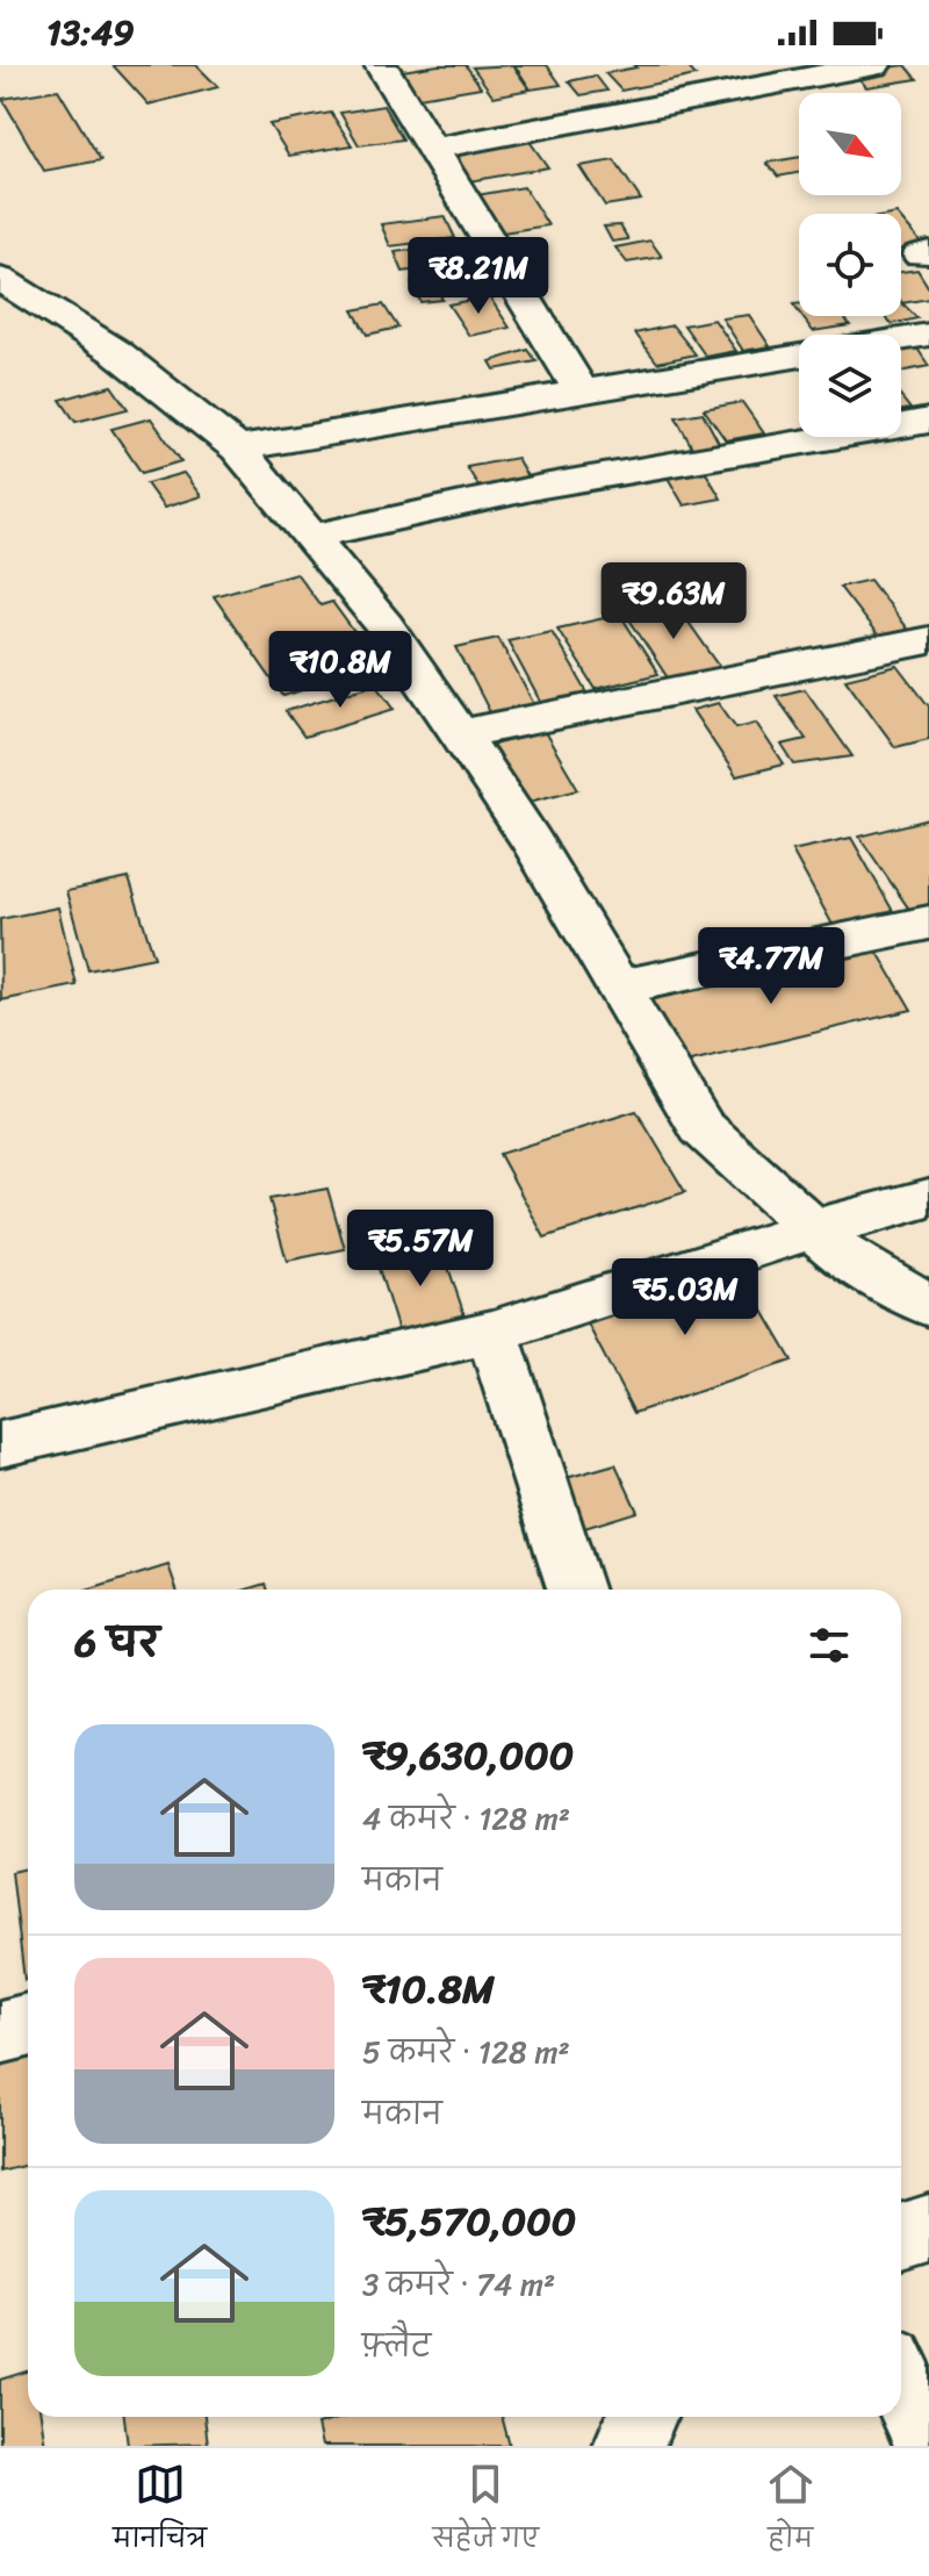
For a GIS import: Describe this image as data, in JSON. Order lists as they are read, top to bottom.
{
  "north": "bottom right",
  "page": {
    "status": "13:49",
    "price": [
      "₹8.21M",
      "₹9.63M",
      "₹10.8M",
      "₹4.77M",
      "₹5.57M",
      "₹5.03M"
    ],
    "heading": "6 घर",
    "list": [
      {
        "name": "₹9,630,000",
        "note": "4 कमरे · 128 m² · मकान"
      },
      {
        "name": "₹10.8M",
        "note": "5 कमरे · 128 m² · मकान"
      },
      {
        "name": "₹5,570,000",
        "note": "3 कमरे · 74 m² · फ़्लैट"
      }
    ],
    "tabs": ["मानचित्र", "सहेजे गए", "होम"]
  }
}
